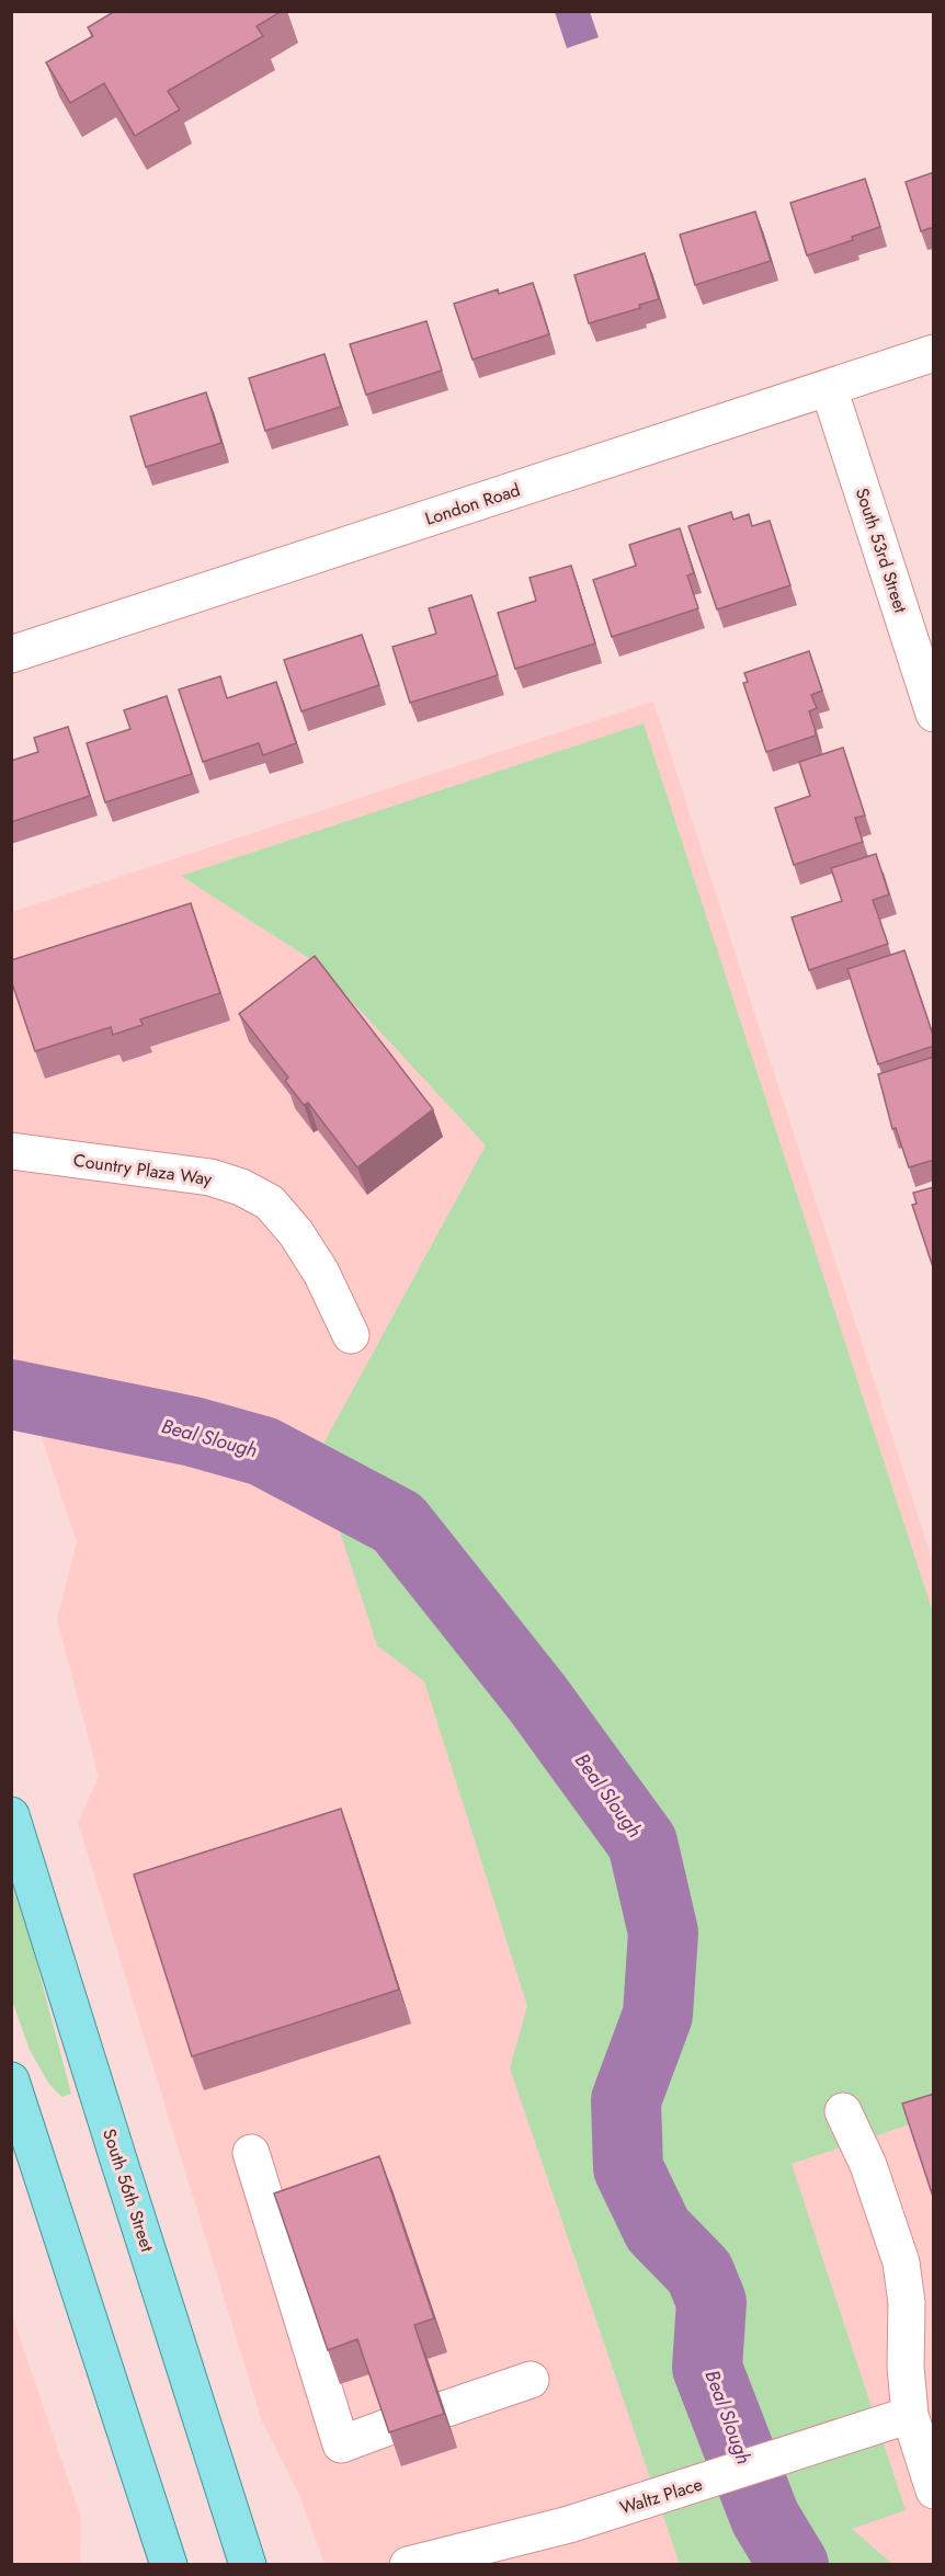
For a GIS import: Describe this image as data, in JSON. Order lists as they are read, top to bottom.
{
  "streets": {
    "main road": ["South 56th Street"],
    "street": [
      "London Road",
      "South 53rd Street",
      "Country Plaza Way",
      "Waltz Place"
    ]
  },
  "crossings": [
    ["London Road", "South 53rd Street"]
  ],
  "water": ["Beal Slough"]
}
